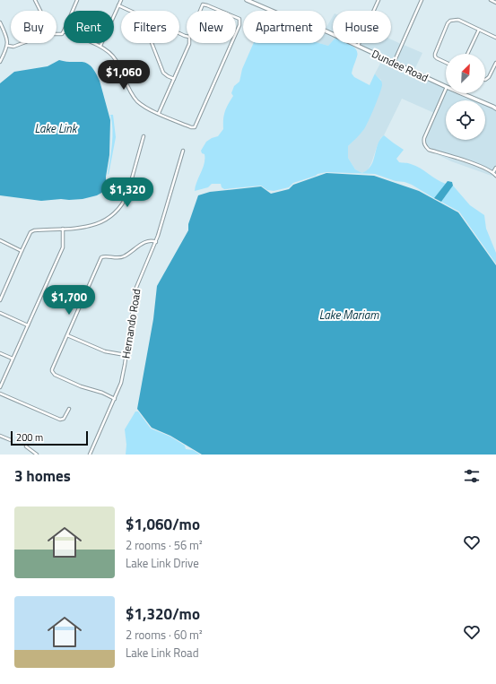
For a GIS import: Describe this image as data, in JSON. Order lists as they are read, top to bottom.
{
  "streets": {
    "main road": ["Dundee Road"],
    "street": ["Hernando Road"]
  },
  "water": ["Lake Link", "Lake Mariam"],
  "scale_bar": "200 m",
  "north": "top right",
  "page": {
    "chip": [
      "Buy",
      "Rent",
      "Filters",
      "New",
      "Apartment",
      "House"
    ],
    "price": ["$1,060", "$1,320", "$1,700"],
    "scale": "200 m",
    "heading": "3 homes",
    "list": [
      {
        "name": "$1,060/mo",
        "note": "2 rooms · 56 m² · Lake Link Drive"
      },
      {
        "name": "$1,320/mo",
        "note": "2 rooms · 60 m² · Lake Link Road"
      }
    ]
  }
}
